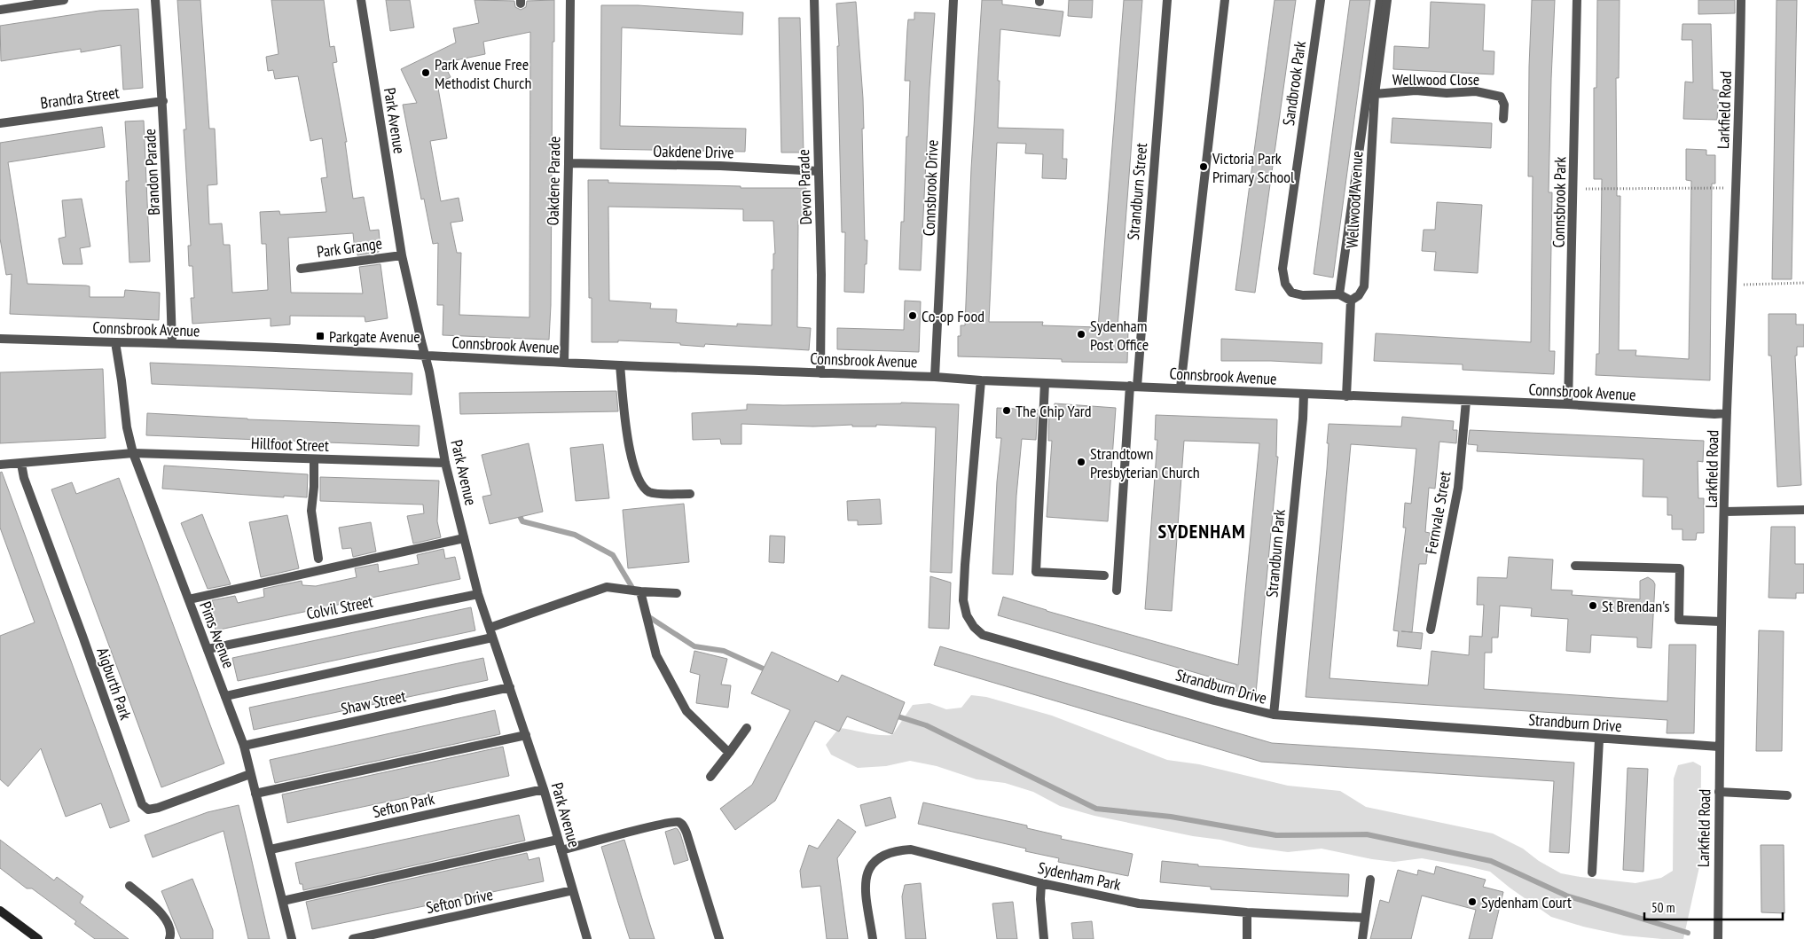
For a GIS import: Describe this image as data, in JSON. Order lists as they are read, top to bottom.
{
  "streets": {
    "street": [
      "Wellwood Close",
      "Sandbrook Park",
      "Brandra Street",
      "Larkfield Road",
      "Park Avenue",
      "Oakdene Drive",
      "Brandon Parade",
      "Oakdene Parade",
      "Devon Parade",
      "Connsbrook Drive",
      "Strandburn Street",
      "Wellwood Avenue",
      "Connsbrook Park",
      "Park Grange",
      "Connsbrook Avenue",
      "Hillfoot Street",
      "Fernvale Street",
      "Strandburn Park",
      "Colvil Street",
      "Pims Avenue",
      "Aigburth Park",
      "Strandburn Drive",
      "Shaw Street",
      "Sefton Park",
      "Sydenham Park",
      "Sefton Drive"
    ]
  },
  "crossings": [
    ["Wellwood Close", "Wellwood Avenue"],
    ["Sandbrook Park", "Wellwood Avenue"],
    ["Brandra Street", "Brandon Parade"],
    ["Larkfield Road", "Connsbrook Avenue"],
    ["Larkfield Road", "Strandburn Drive"],
    ["Park Avenue", "Park Grange"],
    ["Park Avenue", "Connsbrook Avenue"],
    ["Park Avenue", "Hillfoot Street"],
    ["Park Avenue", "Colvil Street"],
    ["Park Avenue", "Shaw Street"],
    ["Park Avenue", "Sefton Park"],
    ["Park Avenue", "Sefton Drive"],
    ["Oakdene Drive", "Oakdene Parade"],
    ["Oakdene Drive", "Devon Parade"],
    ["Brandon Parade", "Connsbrook Avenue"],
    ["Oakdene Parade", "Connsbrook Avenue"],
    ["Devon Parade", "Connsbrook Avenue"],
    ["Connsbrook Drive", "Connsbrook Avenue"],
    ["Strandburn Street", "Connsbrook Avenue"],
    ["Connsbrook Park", "Connsbrook Avenue"],
    ["Connsbrook Avenue", "Fernvale Street"],
    ["Connsbrook Avenue", "Strandburn Park"],
    ["Connsbrook Avenue", "Pims Avenue"],
    ["Connsbrook Avenue", "Strandburn Drive"],
    ["Hillfoot Street", "Pims Avenue"],
    ["Strandburn Park", "Strandburn Drive"],
    ["Colvil Street", "Pims Avenue"],
    ["Pims Avenue", "Aigburth Park"],
    ["Pims Avenue", "Shaw Street"],
    ["Pims Avenue", "Sefton Park"]
  ],
  "districts": ["SYDENHAM"],
  "places": {
    "other": [
      "Park Avenue Free Methodist Church",
      "Victoria Park Primary School",
      "Co-op Food",
      "Sydenham Post Office",
      "The Chip Yard",
      "Strandtown Presbyterian Church",
      "St Brendan's",
      "Sydenham Court"
    ],
    "transit": ["Parkgate Avenue"]
  },
  "scale_bar": "50 m"
}
